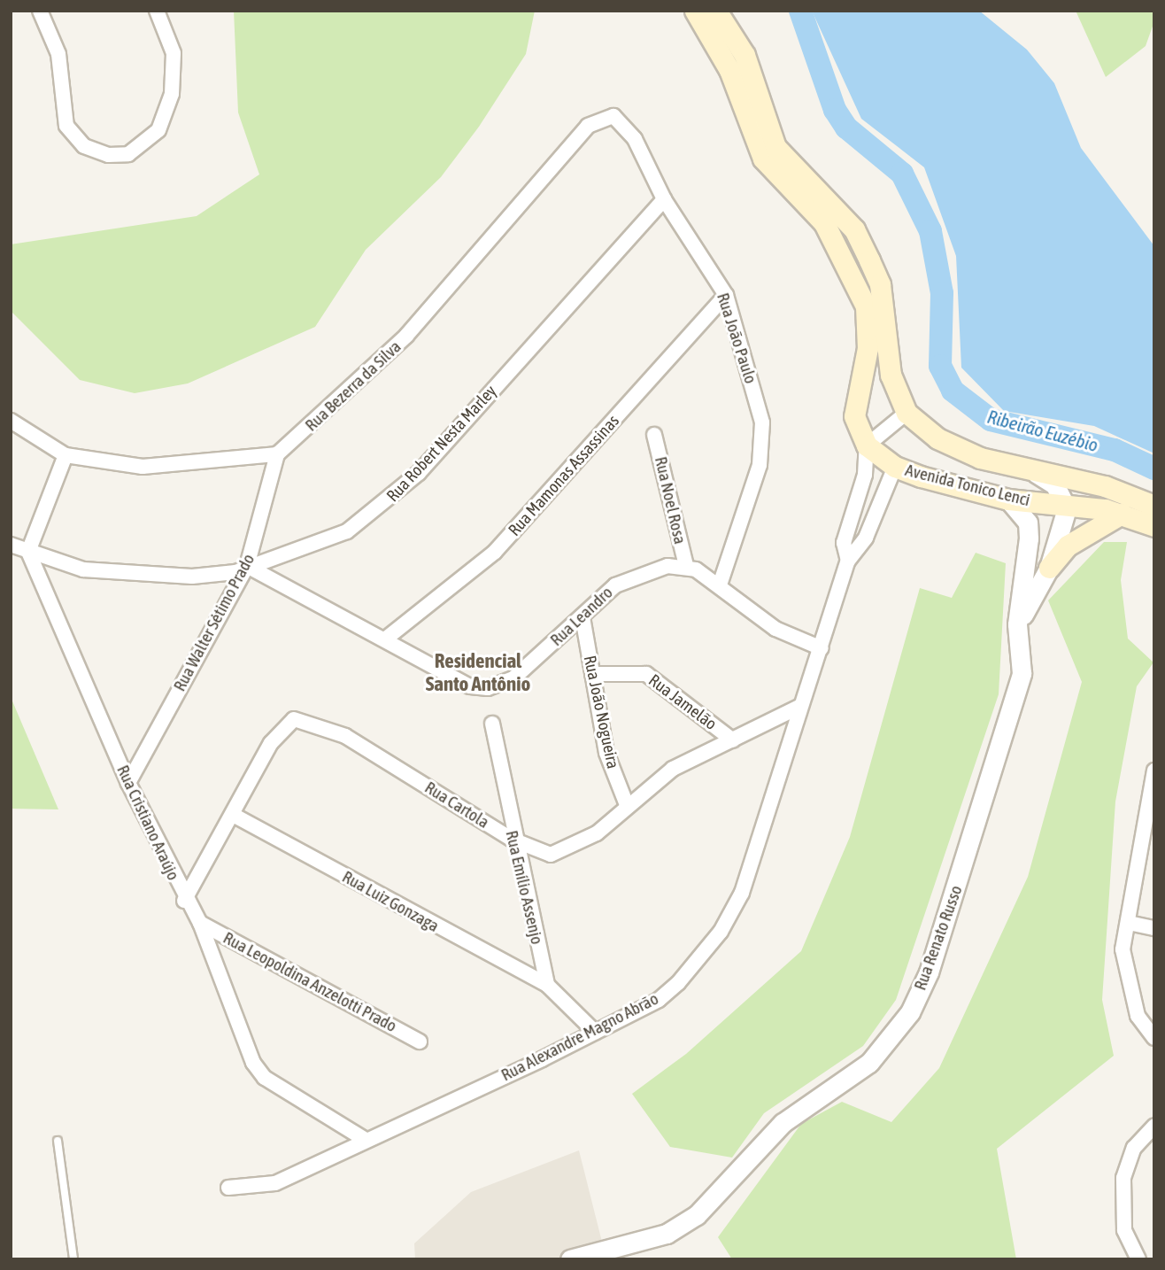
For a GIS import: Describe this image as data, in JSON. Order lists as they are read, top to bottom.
{
  "streets": {
    "main road": ["Avenida Tonico Lenci"],
    "street": [
      "Rua João Paulo",
      "Rua Bezerra da Silva",
      "Rua Robert Nesta Marley",
      "Rua Mamonas Assassinas",
      "Rua Noel Rosa",
      "Rua Leandro",
      "Rua Walter Sétimo Prado",
      "Rua Jamelão",
      "Rua João Nogueira",
      "Rua Cartola",
      "Rua Cristiano Araújo",
      "Rua Emílio Assenjo",
      "Rua Luiz Gonzaga",
      "Rua Renato Russo",
      "Rua Leopoldina Anzelotti Prado",
      "Rua Alexandre Magno Abrão"
    ]
  },
  "crossings": [
    ["Rua João Paulo", "Rua Bezerra da Silva"],
    ["Rua João Paulo", "Rua Robert Nesta Marley"],
    ["Rua João Paulo", "Rua Mamonas Assassinas"],
    ["Rua Bezerra da Silva", "Rua Walter Sétimo Prado"],
    ["Rua Robert Nesta Marley", "Rua Leandro"],
    ["Rua Robert Nesta Marley", "Rua Walter Sétimo Prado"],
    ["Rua Robert Nesta Marley", "Rua Cristiano Araújo"],
    ["Rua Mamonas Assassinas", "Rua Leandro"],
    ["Avenida Tonico Lenci", "Rua Renato Russo"],
    ["Rua Noel Rosa", "Rua Leandro"],
    ["Rua Leandro", "Rua Walter Sétimo Prado"],
    ["Rua Leandro", "Rua João Nogueira"],
    ["Rua Walter Sétimo Prado", "Rua Cristiano Araújo"],
    ["Rua Jamelão", "Rua João Nogueira"],
    ["Rua Jamelão", "Rua Cartola"],
    ["Rua João Nogueira", "Rua Cartola"],
    ["Rua Cartola", "Rua Cristiano Araújo"],
    ["Rua Cartola", "Rua Emílio Assenjo"],
    ["Rua Cartola", "Rua Luiz Gonzaga"],
    ["Rua Cartola", "Rua Alexandre Magno Abrão"],
    ["Rua Cristiano Araújo", "Rua Leopoldina Anzelotti Prado"],
    ["Rua Cristiano Araújo", "Rua Alexandre Magno Abrão"],
    ["Rua Emílio Assenjo", "Rua Luiz Gonzaga"]
  ],
  "districts": ["Residencial Santo Antônio"],
  "water": ["Ribeirão Euzébio"]
}
